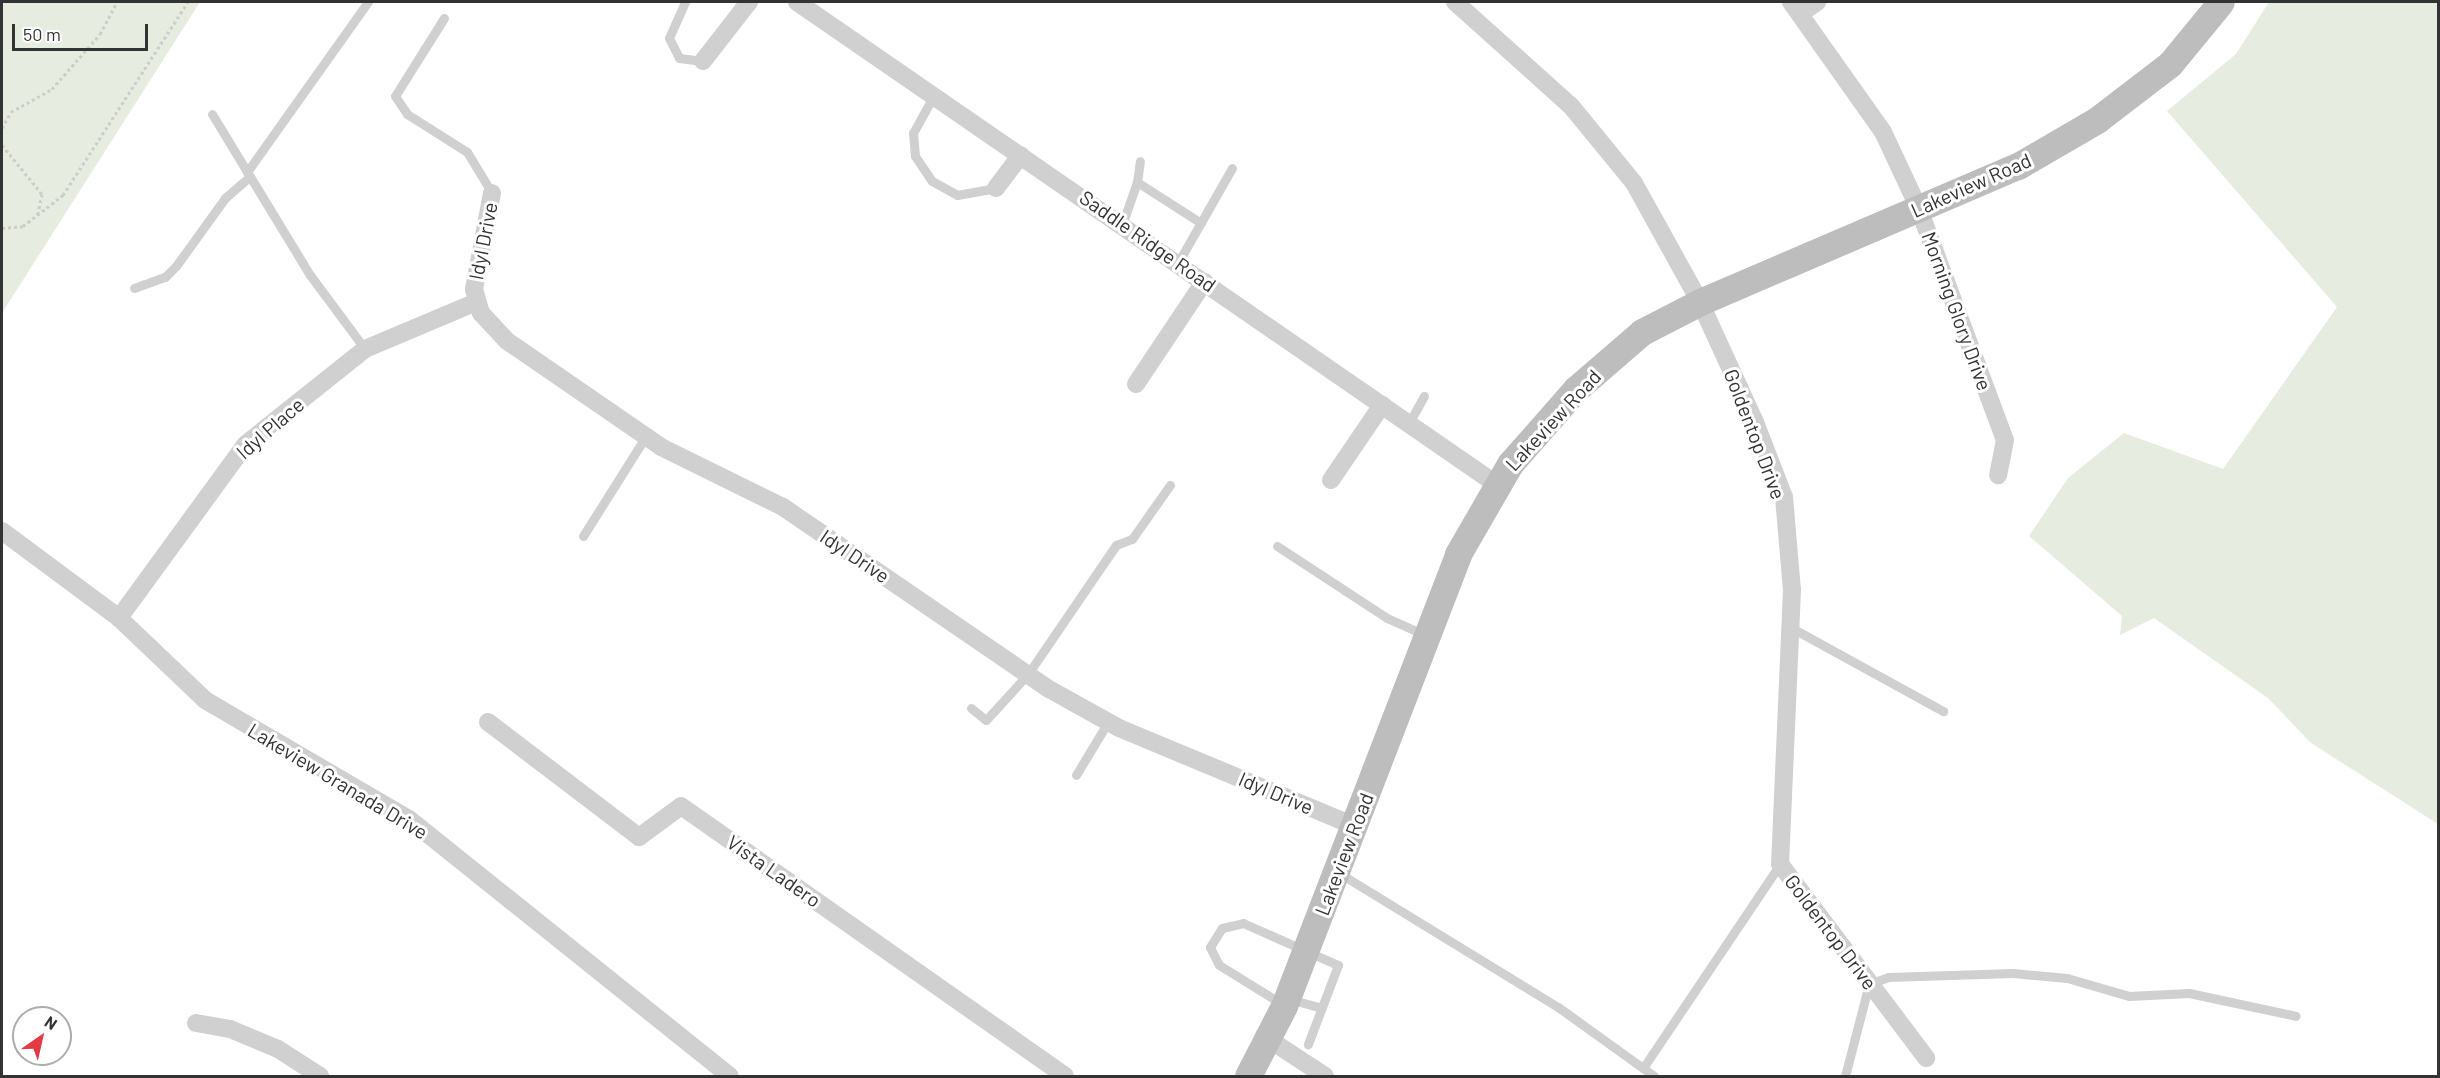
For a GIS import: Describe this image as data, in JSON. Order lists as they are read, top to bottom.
{
  "streets": {
    "street": [
      "Lakeview Road",
      "Idyl Drive",
      "Saddle Ridge Road",
      "Morning Glory Drive",
      "Idyl Place",
      "Goldentop Drive",
      "Lakeview Granada Drive",
      "Vista Ladero"
    ]
  },
  "crossings": [
    ["Lakeview Road", "Idyl Drive"],
    ["Lakeview Road", "Saddle Ridge Road"],
    ["Lakeview Road", "Morning Glory Drive"],
    ["Lakeview Road", "Goldentop Drive"],
    ["Idyl Drive", "Idyl Place"],
    ["Idyl Place", "Lakeview Granada Drive"]
  ],
  "scale_bar": "50 m",
  "north": "top right"
}
